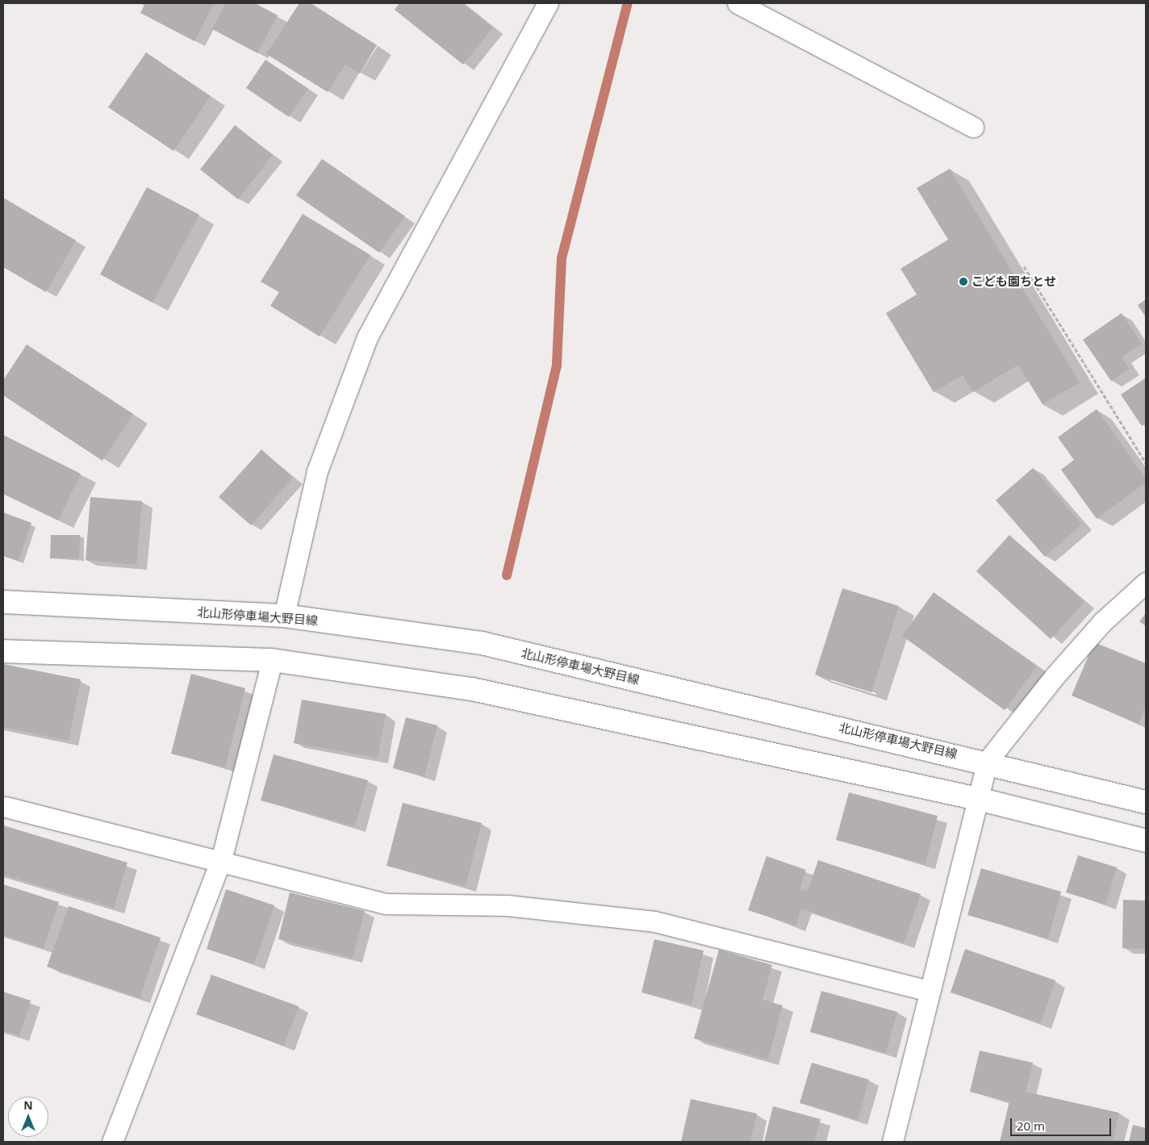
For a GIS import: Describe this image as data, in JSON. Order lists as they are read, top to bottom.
{
  "streets": {
    "main road": ["北山形停車場大野目線"]
  },
  "places": ["こども園ちとせ"],
  "scale_bar": "20 m",
  "north": "top"
}
